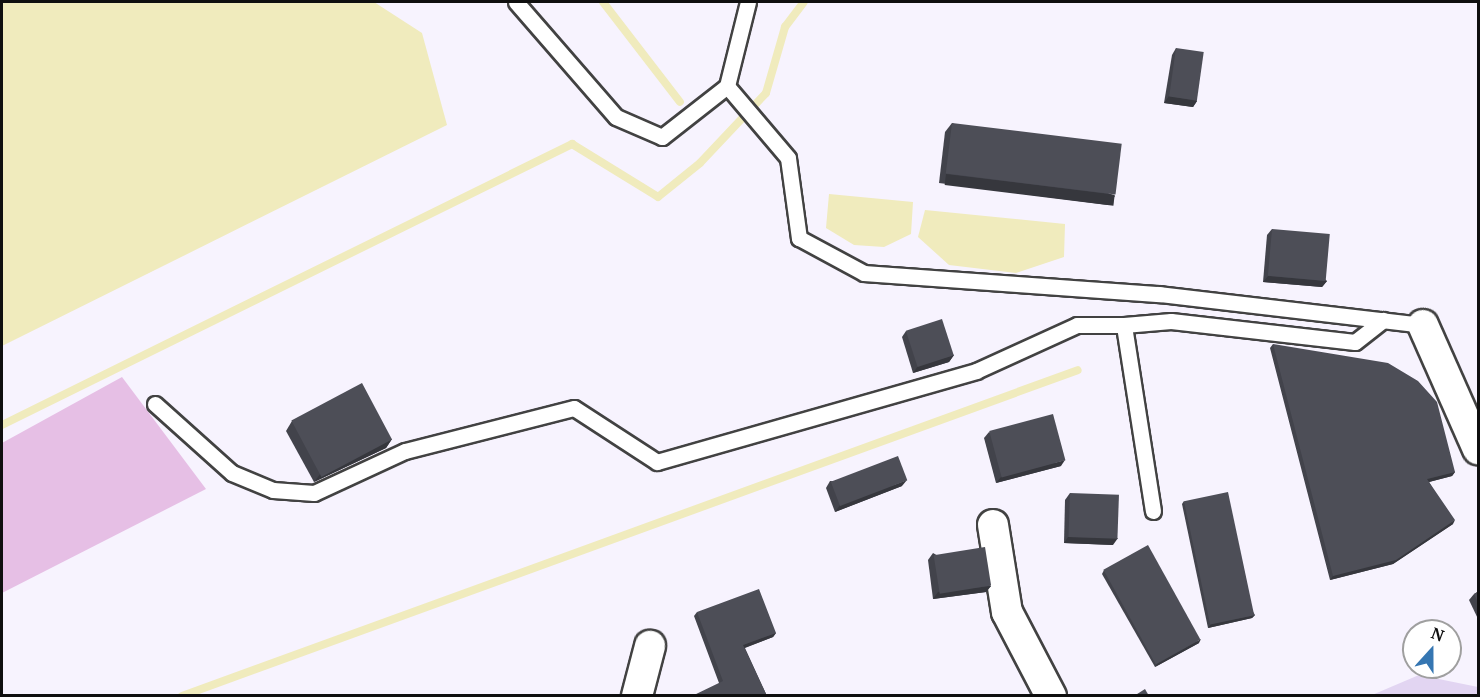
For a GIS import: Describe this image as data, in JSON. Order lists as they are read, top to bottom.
{
  "north": "top"
}
